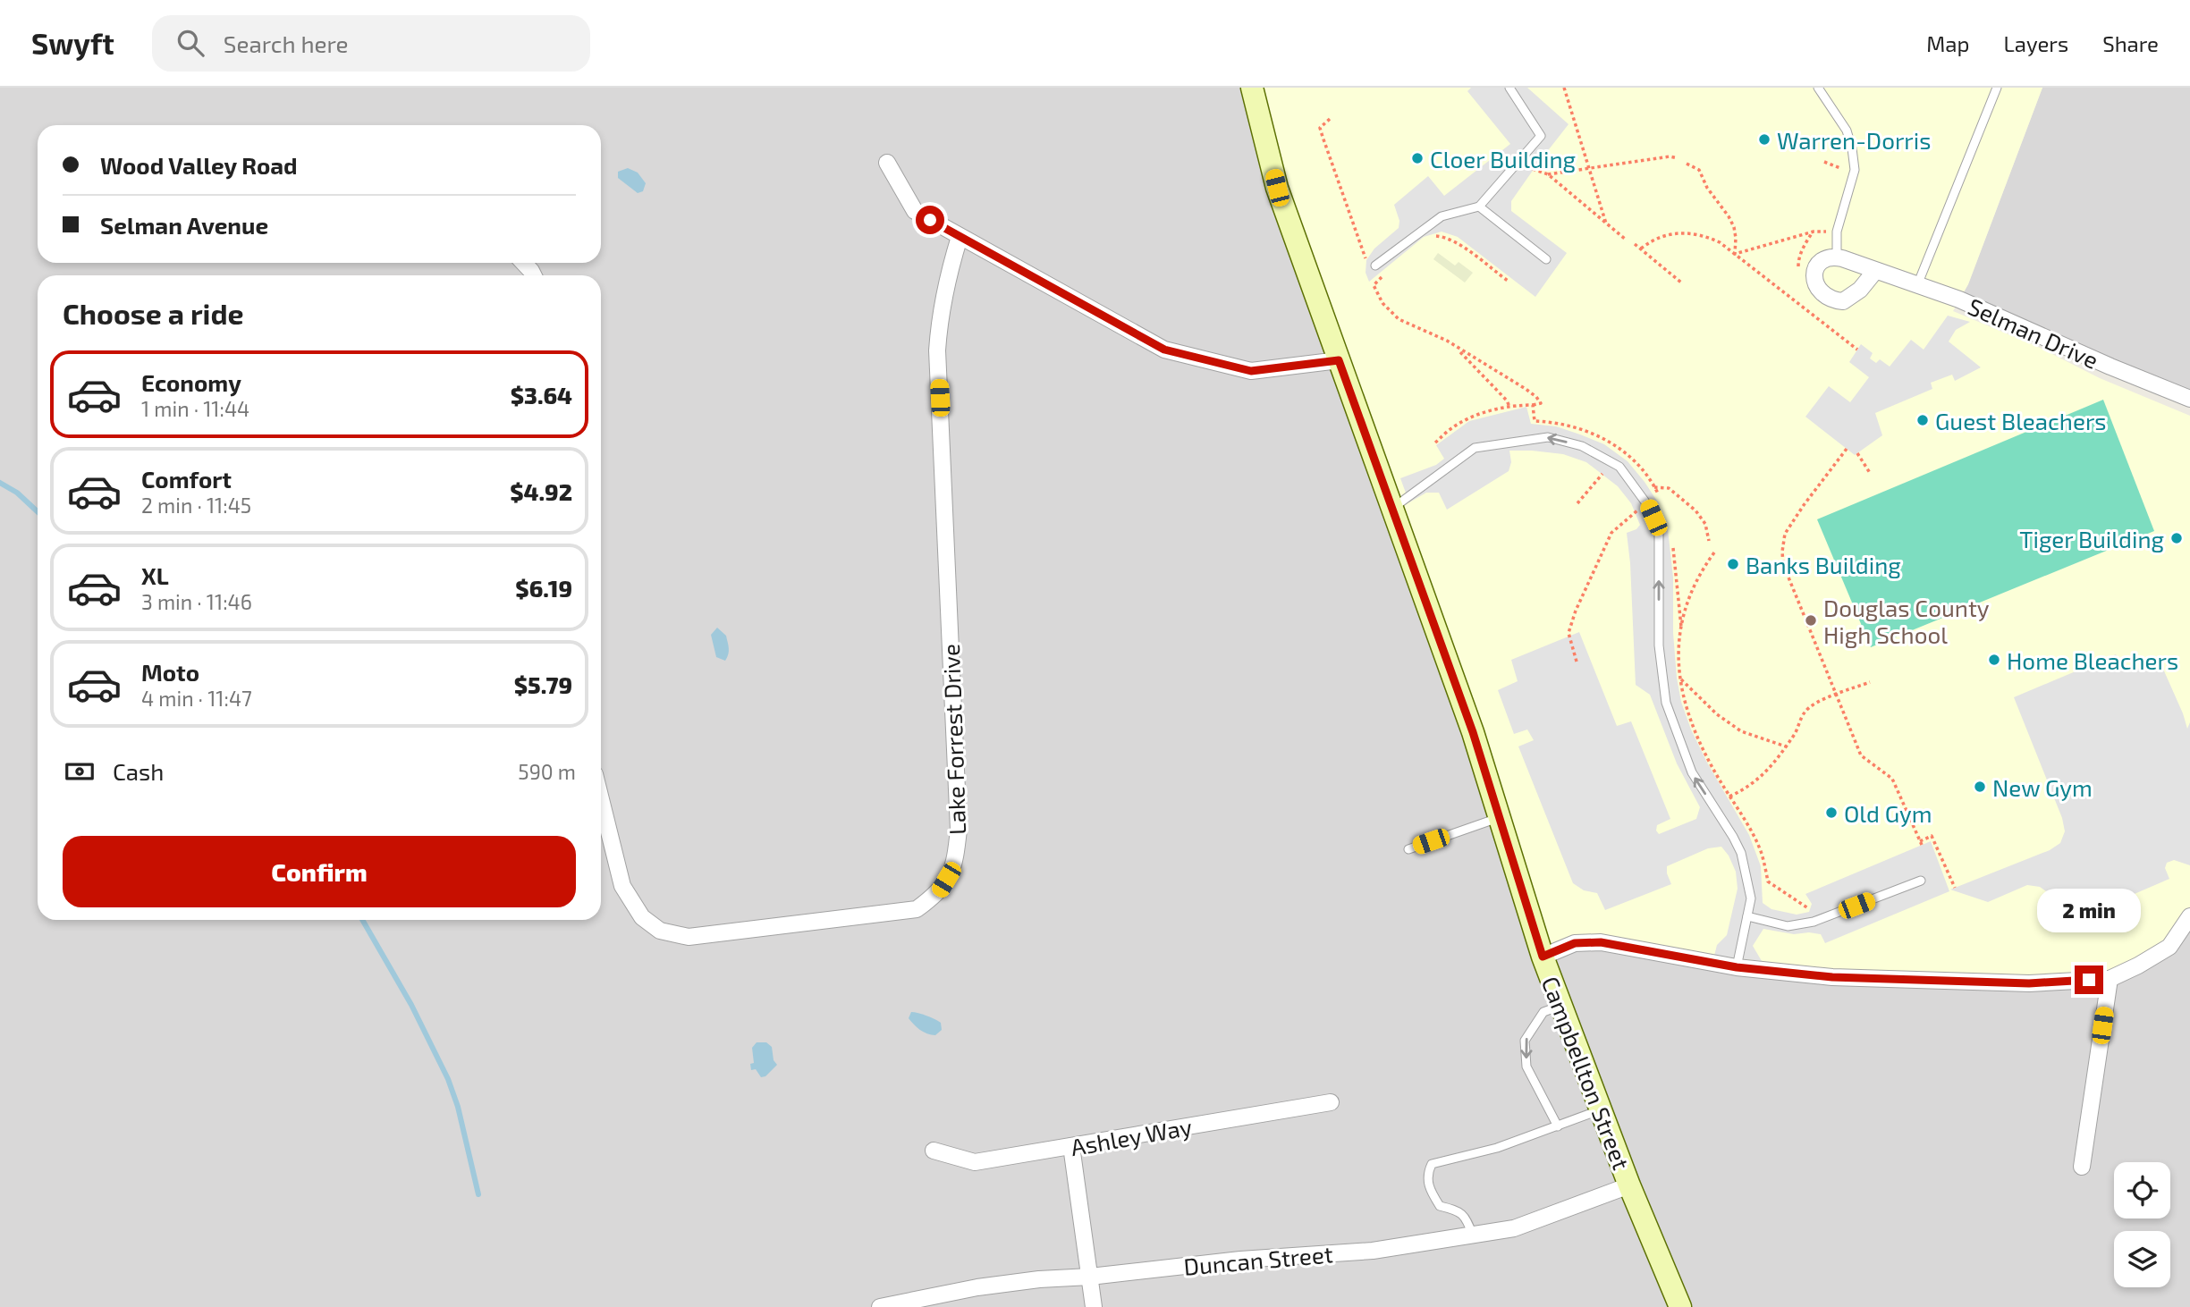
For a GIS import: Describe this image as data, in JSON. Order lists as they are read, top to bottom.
{
  "streets": {
    "main road": ["Campbellton Street"],
    "street": [
      "Selman Drive",
      "Lake Forrest Drive",
      "Ashley Way",
      "Duncan Street"
    ]
  },
  "crossings": [
    ["Campbellton Street", "Duncan Street"]
  ],
  "places": [
    "Warren-Dorris",
    "Cloer Building",
    "Guest Bleachers",
    "Tiger Building",
    "Banks Building",
    "Douglas County High School",
    "Home Bleachers",
    "New Gym",
    "Old Gym"
  ],
  "page": {
    "header": "Swyft",
    "search": "Search here",
    "nav": ["Map", "Layers", "Share"],
    "banner": ["Wood Valley Road", "Selman Avenue"],
    "heading": "Choose a ride",
    "list": [
      {
        "name": "Economy",
        "note": "1 min · 11:44",
        "value": "$3.64"
      },
      {
        "name": "Comfort",
        "note": "2 min · 11:45",
        "value": "$4.92"
      },
      {
        "name": "XL",
        "note": "3 min · 11:46",
        "value": "$6.19"
      },
      {
        "name": "Moto",
        "note": "4 min · 11:47",
        "value": "$5.79"
      }
    ],
    "pay": ["Cash", "590 m"],
    "buttons": "Confirm",
    "bubble": "2 min"
  }
}
